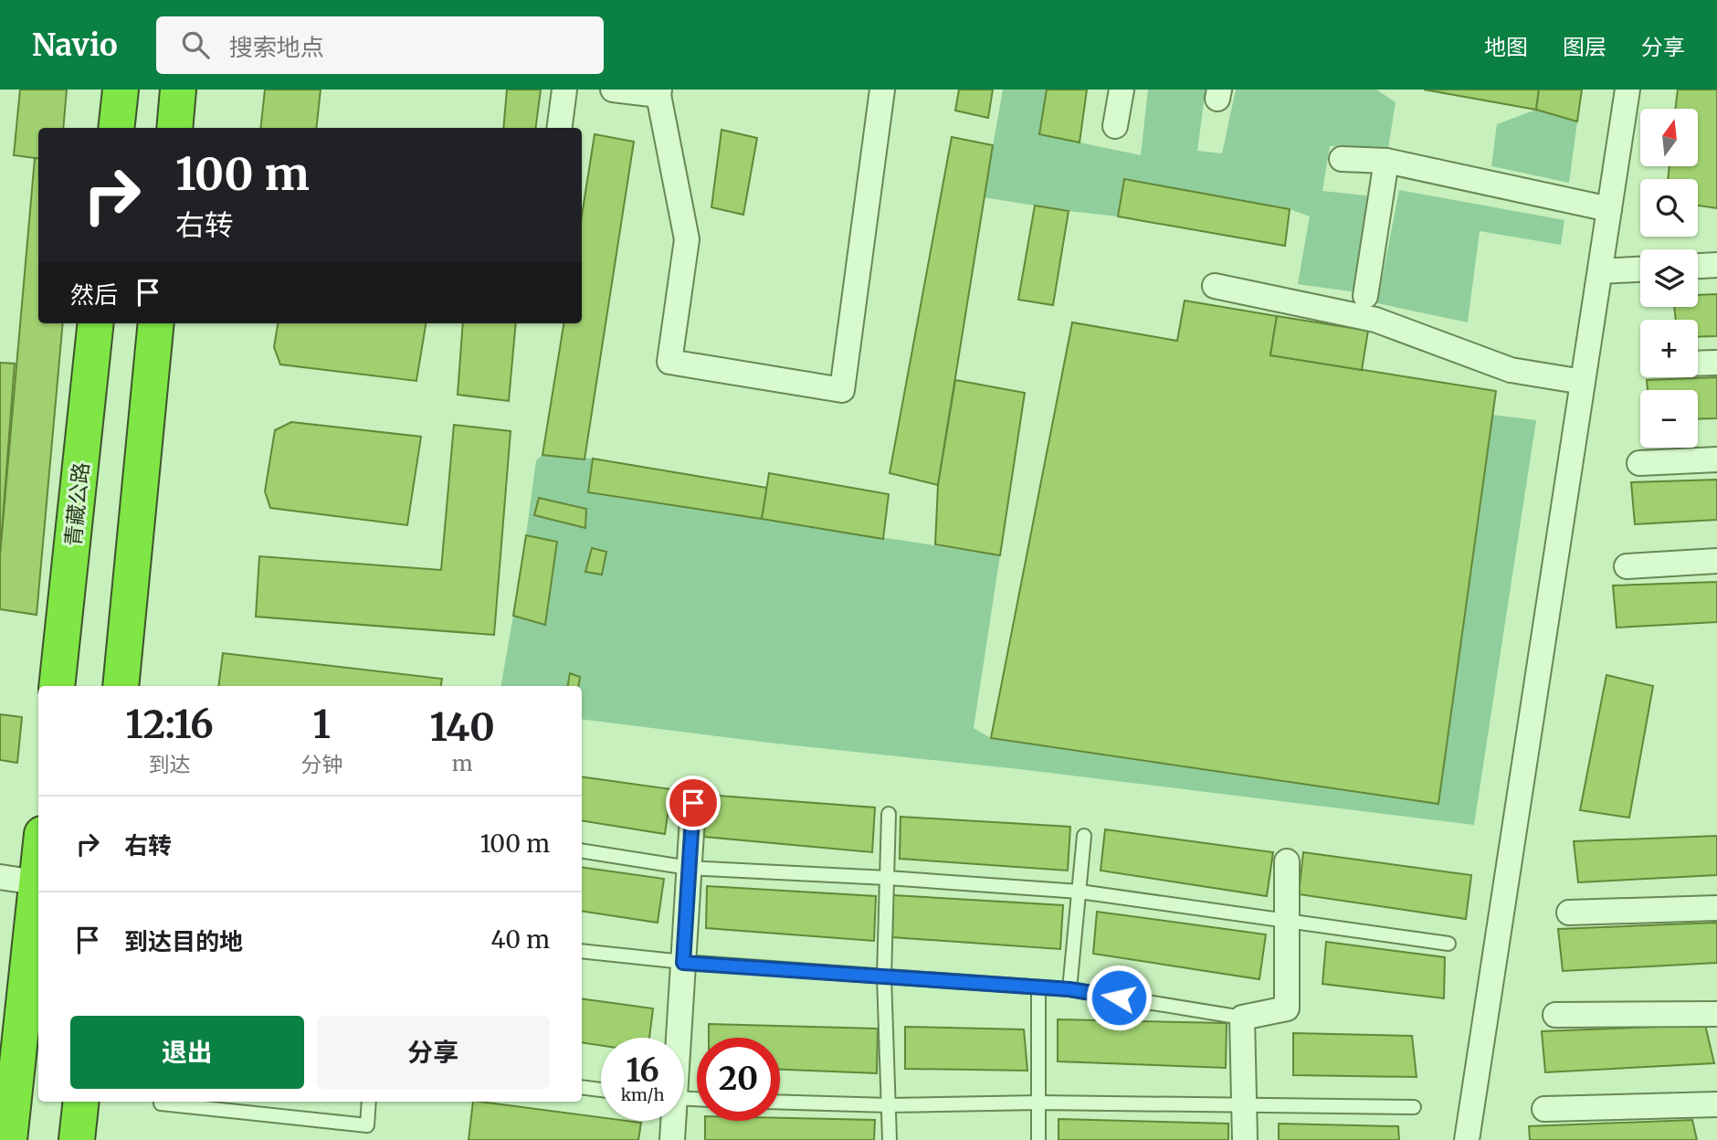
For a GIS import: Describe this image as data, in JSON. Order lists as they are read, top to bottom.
{
  "streets": {
    "highway": ["青藏公路"]
  },
  "north": "top",
  "page": {
    "header": "Navio",
    "search": "搜索地点",
    "nav": ["地图", "图层", "分享"],
    "map_buttons": ["+", "−"],
    "turn": ["100 m", "右转"],
    "then": "然后",
    "eta": [
      "12:16",
      "到达",
      "1",
      "分钟",
      "140",
      "m"
    ],
    "list": [
      {
        "name": "右转",
        "value": "100 m"
      },
      {
        "name": "到达目的地",
        "value": "40 m"
      }
    ],
    "buttons": ["退出", "分享"],
    "speed": "16 km/h",
    "limit": "20"
  }
}
